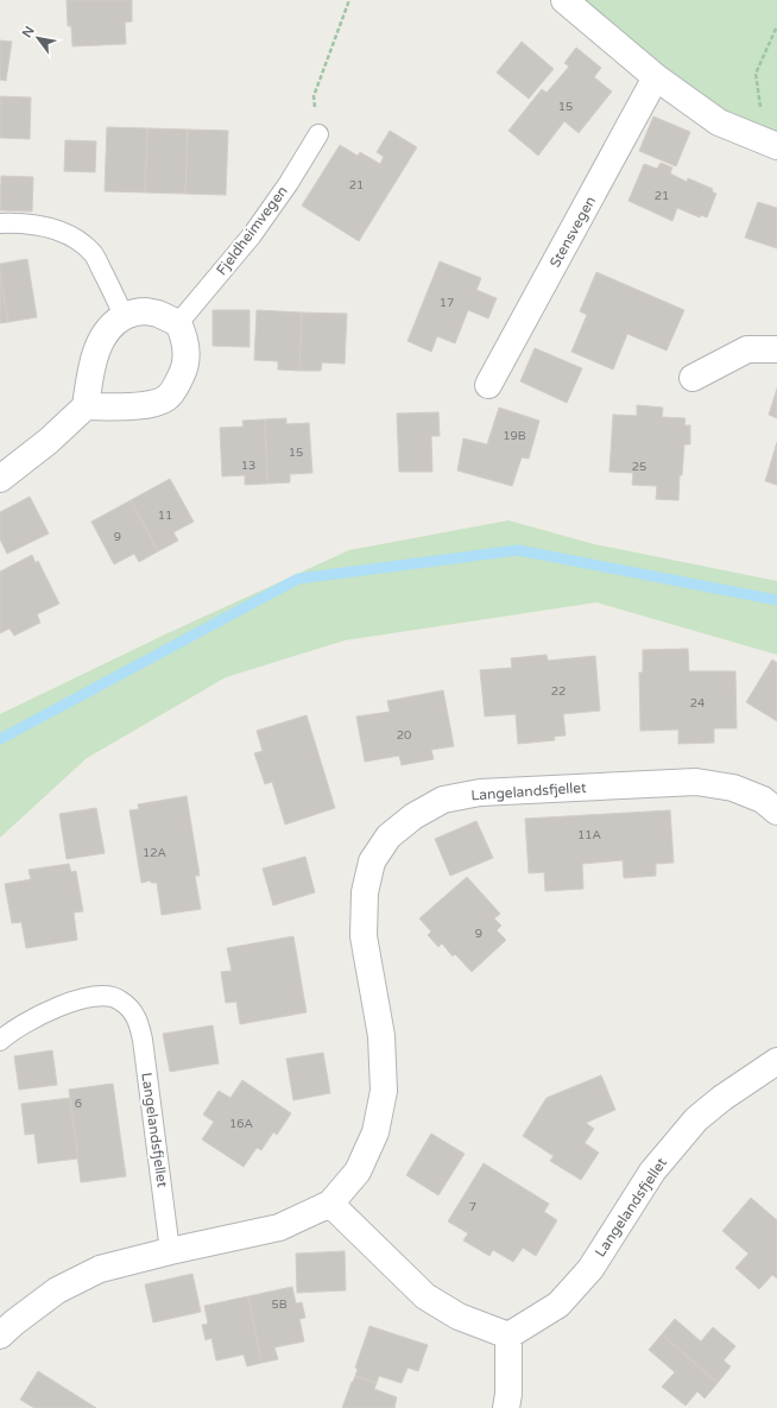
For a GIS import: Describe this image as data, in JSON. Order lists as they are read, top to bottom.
{
  "streets": {
    "street": ["Stensvegen", "Langelandsfjellet"],
    "lane": ["Fjeldheimvegen"]
  },
  "house_numbers": [
    "15",
    "21",
    "21",
    "17",
    "19B",
    "15",
    "13",
    "25",
    "11",
    "9",
    "22",
    "24",
    "20",
    "11A",
    "12A",
    "9",
    "6",
    "16A",
    "7",
    "5B"
  ],
  "north": "top left"
}
